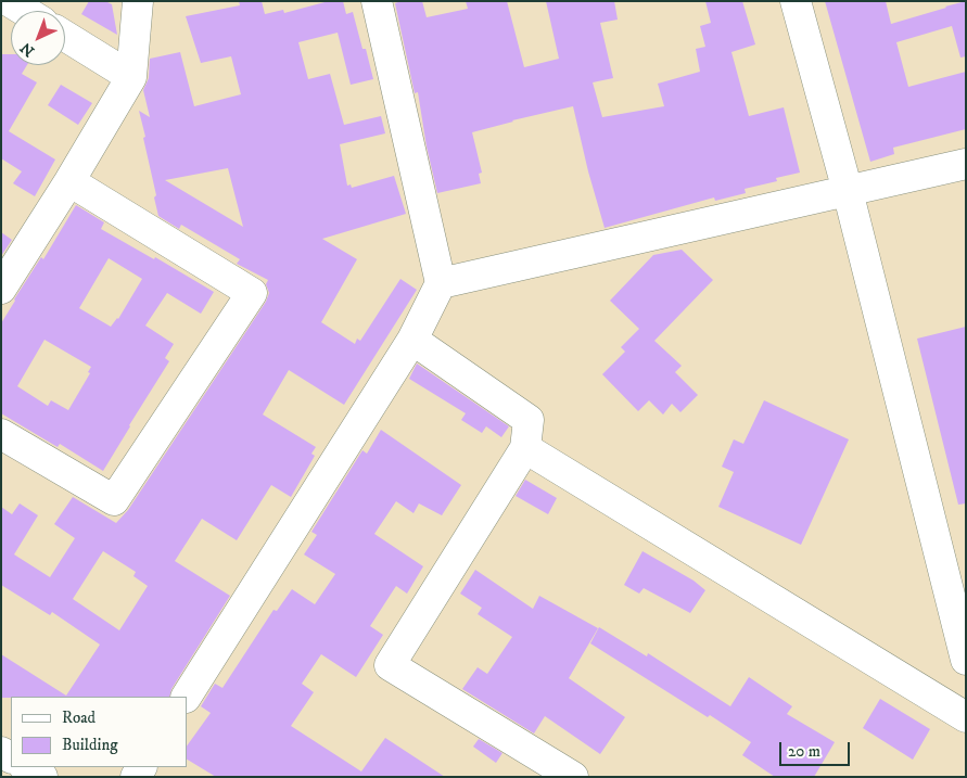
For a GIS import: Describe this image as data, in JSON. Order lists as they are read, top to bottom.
{
  "legend": ["Road", "Building"],
  "scale_bar": "20 m",
  "north": "bottom left"
}
